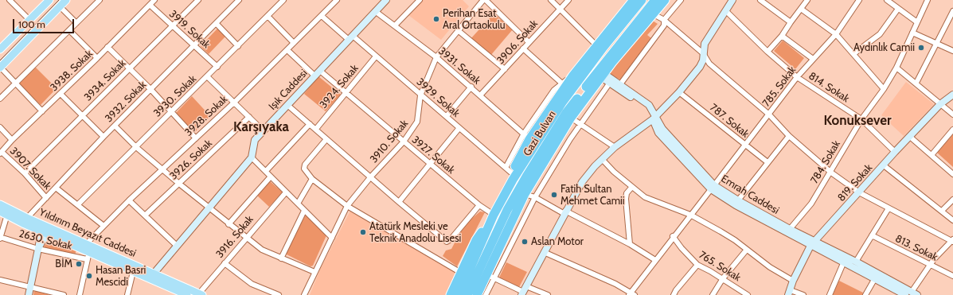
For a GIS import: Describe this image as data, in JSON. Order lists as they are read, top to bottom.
{
  "streets": {
    "highway": ["Gazi Bulvarı"],
    "main road": ["Yıldırım Beyazıt Caddesi"],
    "street": [
      "3919. Sokak",
      "3906. Sokak",
      "3931. Sokak",
      "3938. Sokak",
      "3934. Sokak",
      "3924. Sokak",
      "785. Sokak",
      "814. Sokak",
      "Işık Caddesi",
      "3930. Sokak",
      "3929. Sokak",
      "3932. Sokak",
      "3928. Sokak",
      "787. Sokak",
      "3910. Sokak",
      "3927. Sokak",
      "3926. Sokak",
      "784. Sokak",
      "3907. Sokak",
      "819. Sokak",
      "Emrah Caddesi",
      "3916. Sokak",
      "2630. Sokak",
      "813. Sokak",
      "765. Sokak"
    ]
  },
  "crossings": [
    ["3919. Sokak", "3938. Sokak"],
    ["3919. Sokak", "3934. Sokak"],
    ["3919. Sokak", "3930. Sokak"],
    ["3919. Sokak", "3932. Sokak"],
    ["3906. Sokak", "3931. Sokak"],
    ["3931. Sokak", "Işık Caddesi"],
    ["3931. Sokak", "3910. Sokak"],
    ["3938. Sokak", "3907. Sokak"],
    ["3934. Sokak", "3907. Sokak"],
    ["3924. Sokak", "3929. Sokak"],
    ["3924. Sokak", "3927. Sokak"],
    ["785. Sokak", "814. Sokak"],
    ["785. Sokak", "787. Sokak"],
    ["785. Sokak", "Emrah Caddesi"],
    ["785. Sokak", "765. Sokak"],
    ["814. Sokak", "784. Sokak"],
    ["814. Sokak", "819. Sokak"],
    ["Işık Caddesi", "3929. Sokak"],
    ["Işık Caddesi", "3927. Sokak"],
    ["3929. Sokak", "3928. Sokak"],
    ["3929. Sokak", "3910. Sokak"],
    ["3932. Sokak", "3907. Sokak"],
    ["3932. Sokak", "Yıldırım Beyazıt Caddesi"],
    ["3928. Sokak", "Yıldırım Beyazıt Caddesi"],
    ["Gazi Bulvarı", "3927. Sokak"],
    ["3910. Sokak", "3927. Sokak"],
    ["784. Sokak", "Emrah Caddesi"],
    ["819. Sokak", "Emrah Caddesi"],
    ["Yıldırım Beyazıt Caddesi", "3916. Sokak"]
  ],
  "districts": ["Konuksever", "Karşıyaka"],
  "places": [
    "Perihan Esat Aral Ortaokulu",
    "Aydınlık Camii",
    "Fatih Sultan Mehmet Camii",
    "Atatürk Mesleki ve Teknik Anadolu Lisesi",
    "Aslan Motor",
    "BİM",
    "Hasan Basri Mescidi"
  ],
  "scale_bar": "100 m"
}
